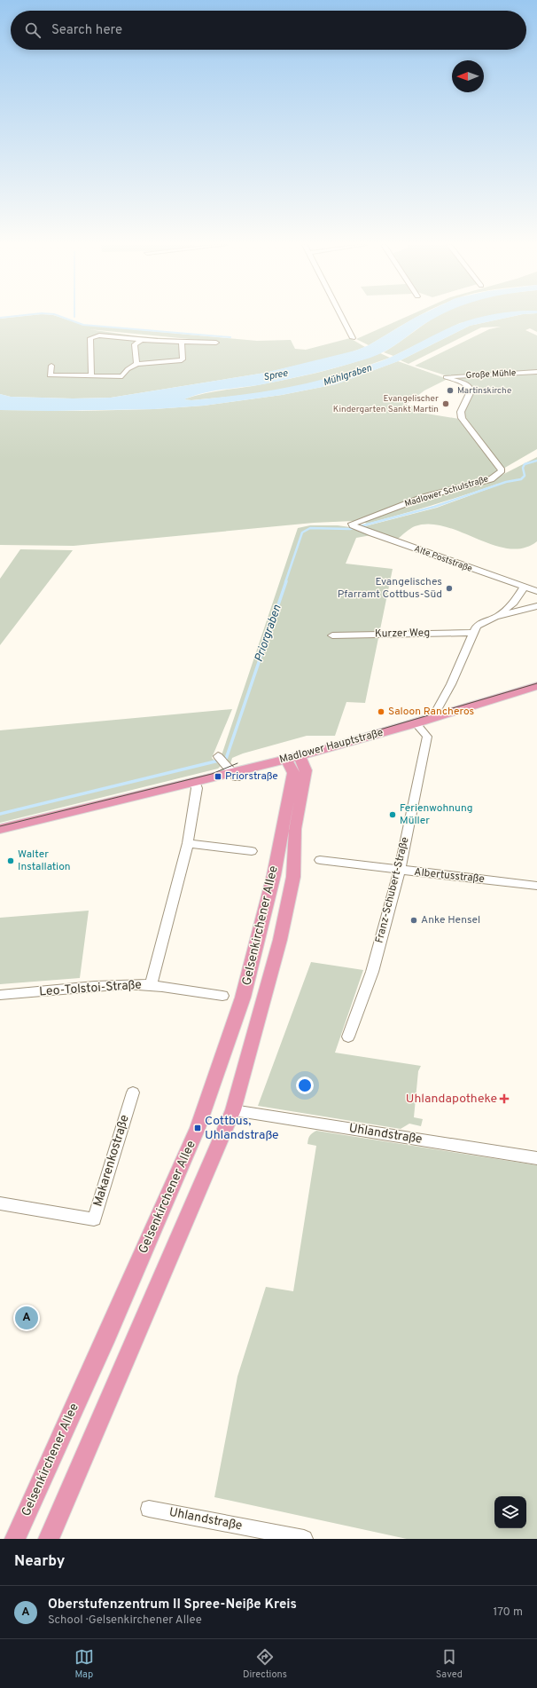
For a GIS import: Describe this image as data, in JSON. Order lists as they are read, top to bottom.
{
  "streets": {
    "main road": ["Madlower Hauptstraße", "Gelsenkirchener Allee"],
    "street": [
      "Große Mühle",
      "Madlower Schulstraße",
      "Alte Poststraße",
      "Kurzer Weg",
      "Albertusstraße",
      "Franz-Schubert-Straße",
      "Leo-Tolstoi-Straße",
      "Uhlandstraße",
      "Makarenkostraße"
    ]
  },
  "crossings": [
    ["Große Mühle", "Madlower Schulstraße"],
    ["Madlower Schulstraße", "Alte Poststraße"],
    ["Madlower Hauptstraße", "Franz-Schubert-Straße"],
    ["Madlower Hauptstraße", "Gelsenkirchener Allee"],
    ["Albertusstraße", "Franz-Schubert-Straße"],
    ["Gelsenkirchener Allee", "Uhlandstraße"]
  ],
  "water": ["Spree", "Mühlgraben", "Priorgraben"],
  "places": {
    "other": [
      "Martinskirche",
      "Evangelischer Kindergarten Sankt Martin",
      "Evangelisches Pfarramt Cottbus-Süd",
      "Saloon Rancheros",
      "Ferienwohnung Müller",
      "Walter Installation",
      "Anke Hensel"
    ],
    "transit": ["Priorstraße", "Cottbus, Uhlandstraße"],
    "health": ["Uhlandapotheke"]
  },
  "north": "left",
  "page": {
    "search": "Search here",
    "pins": "A",
    "heading": "Nearby",
    "list": [
      {
        "mark": "A",
        "name": "Oberstufenzentrum II Spree-Neiße Kreis",
        "note": "School · Gelsenkirchener Allee",
        "value": "170 m"
      }
    ],
    "nav": ["Map", "Directions", "Saved"]
  }
}
